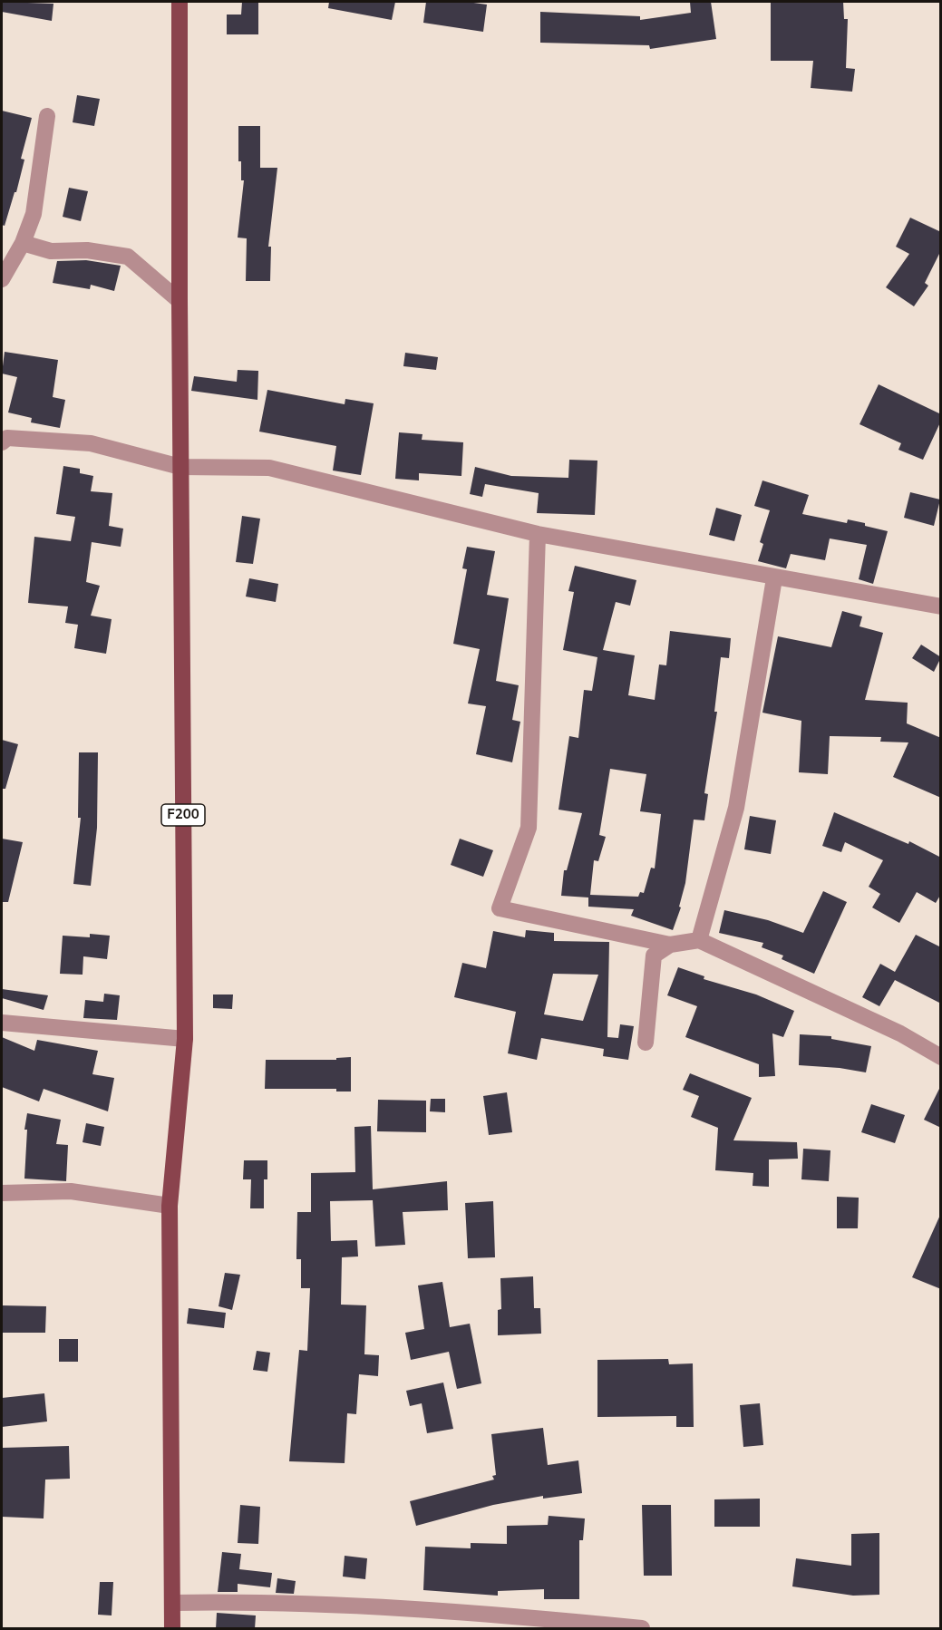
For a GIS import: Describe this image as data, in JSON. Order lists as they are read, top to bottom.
{
  "streets": {
    "main road": ["F200"]
  }
}
